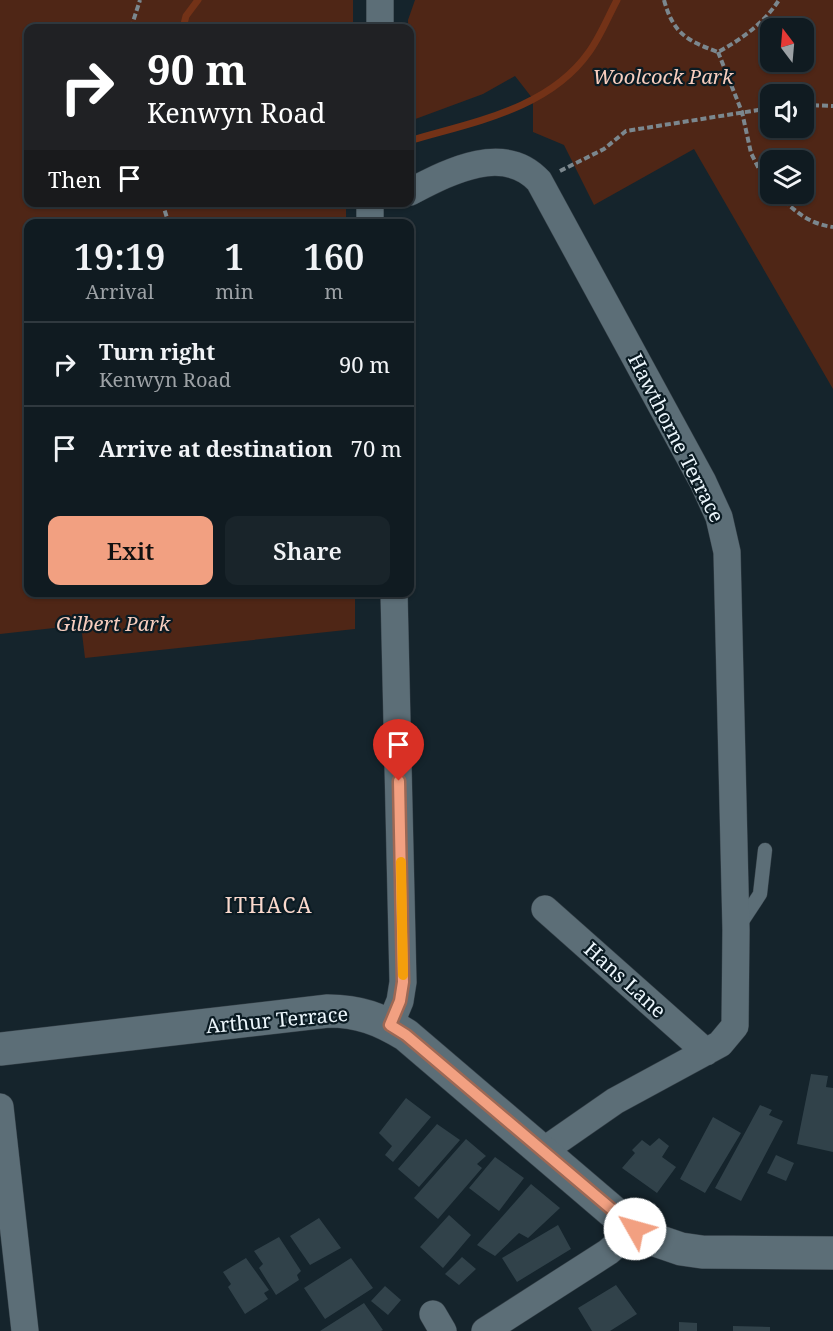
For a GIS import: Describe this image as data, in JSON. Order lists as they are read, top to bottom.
{
  "streets": {
    "street": ["Hawthorne Terrace", "Hans Lane", "Arthur Terrace"]
  },
  "crossings": [
    ["Hawthorne Terrace", "Hans Lane"],
    ["Hawthorne Terrace", "Arthur Terrace"]
  ],
  "districts": ["ITHACA"],
  "parks": ["Woolcock Park", "Gilbert Park"],
  "north": "top",
  "page": {
    "turn": ["90 m", "Kenwyn Road"],
    "then": "Then",
    "eta": [
      "19:19",
      "Arrival",
      "1",
      "min",
      "160",
      "m"
    ],
    "list": [
      {
        "name": "Turn right",
        "note": "Kenwyn Road",
        "value": "90 m"
      },
      {
        "name": "Arrive at destination",
        "value": "70 m"
      }
    ],
    "buttons": ["Exit", "Share"]
  }
}
